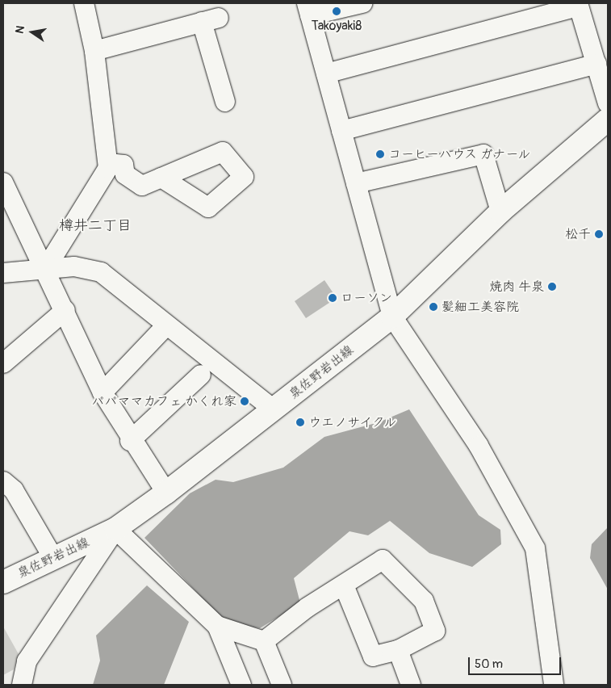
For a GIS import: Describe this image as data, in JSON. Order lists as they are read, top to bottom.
{
  "streets": {
    "main road": ["泉佐野岩出線"]
  },
  "districts": ["樽井二丁目"],
  "places": [
    "Takoyaki8",
    "コーヒーハウス ガナール",
    "松千",
    "焼肉 牛泉",
    "ローソン",
    "髪細工美容院",
    "パパママカフェ かくれ家",
    "ウエノサイクル"
  ],
  "scale_bar": "50 m",
  "north": "left"
}
